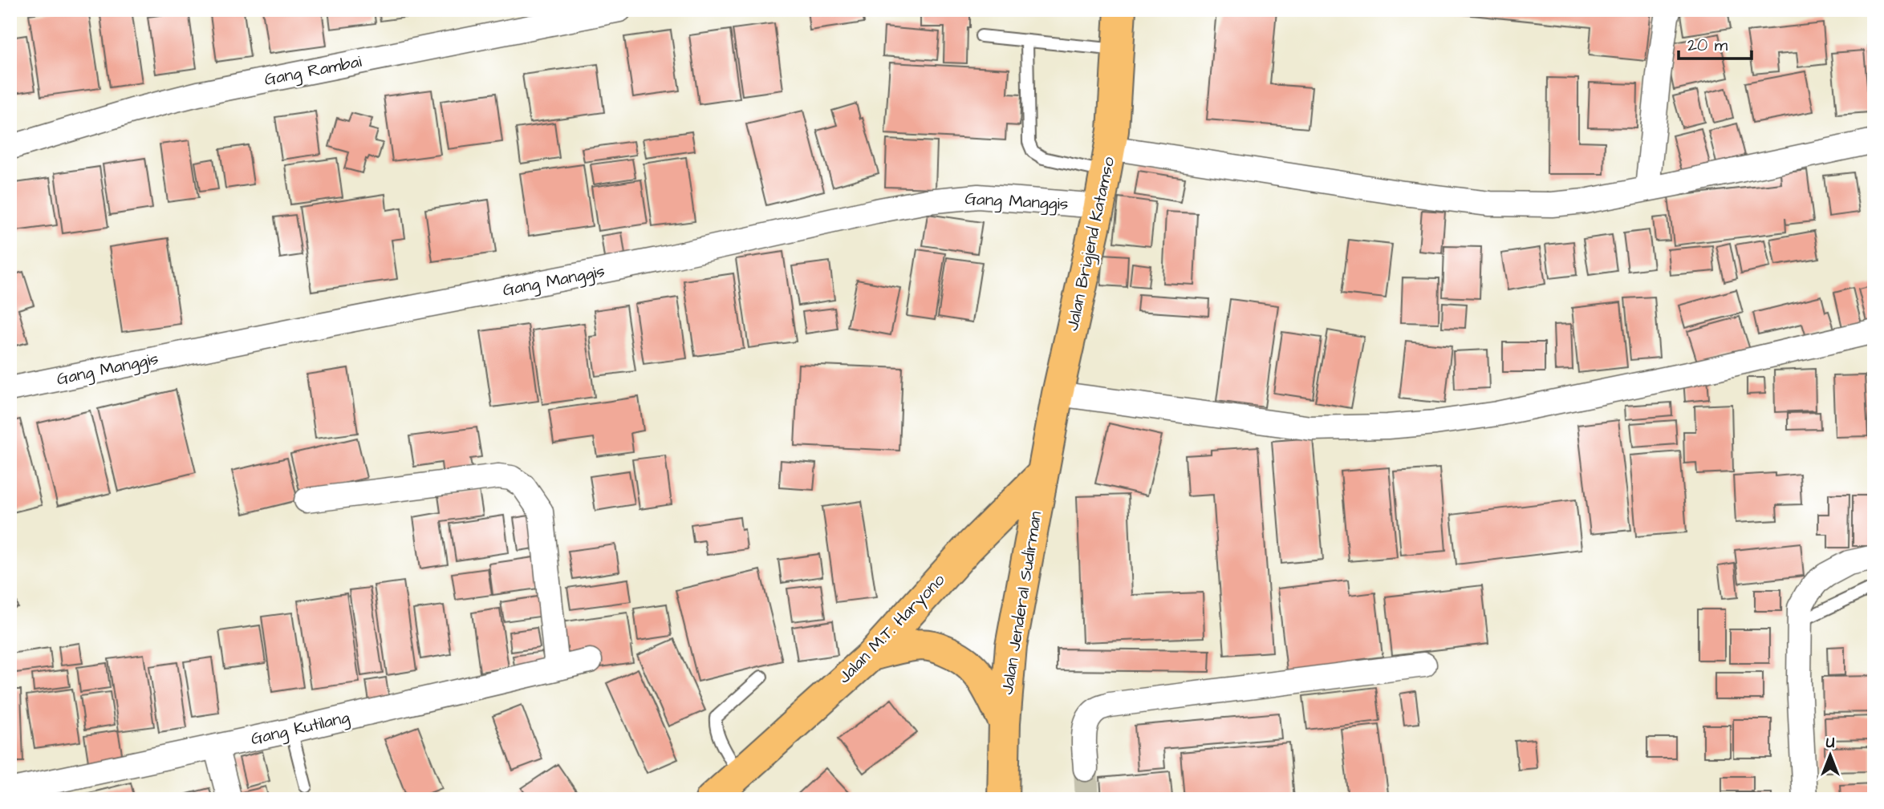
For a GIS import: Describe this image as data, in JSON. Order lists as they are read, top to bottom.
{
  "streets": {
    "main road": ["Jalan Brigjend Katamso", "Jalan Jenderal Sudirman", "Jalan M.T. Haryono"],
    "street": ["Gang Rambai", "Gang Manggis", "Gang Kutilang"]
  },
  "crossings": [
    ["Gang Manggis", "Jalan Brigjend Katamso"],
    ["Jalan Brigjend Katamso", "Jalan Jenderal Sudirman"],
    ["Jalan Brigjend Katamso", "Jalan M.T. Haryono"],
    ["Jalan Jenderal Sudirman", "Jalan M.T. Haryono"]
  ],
  "scale_bar": "20 m",
  "north": "top"
}
